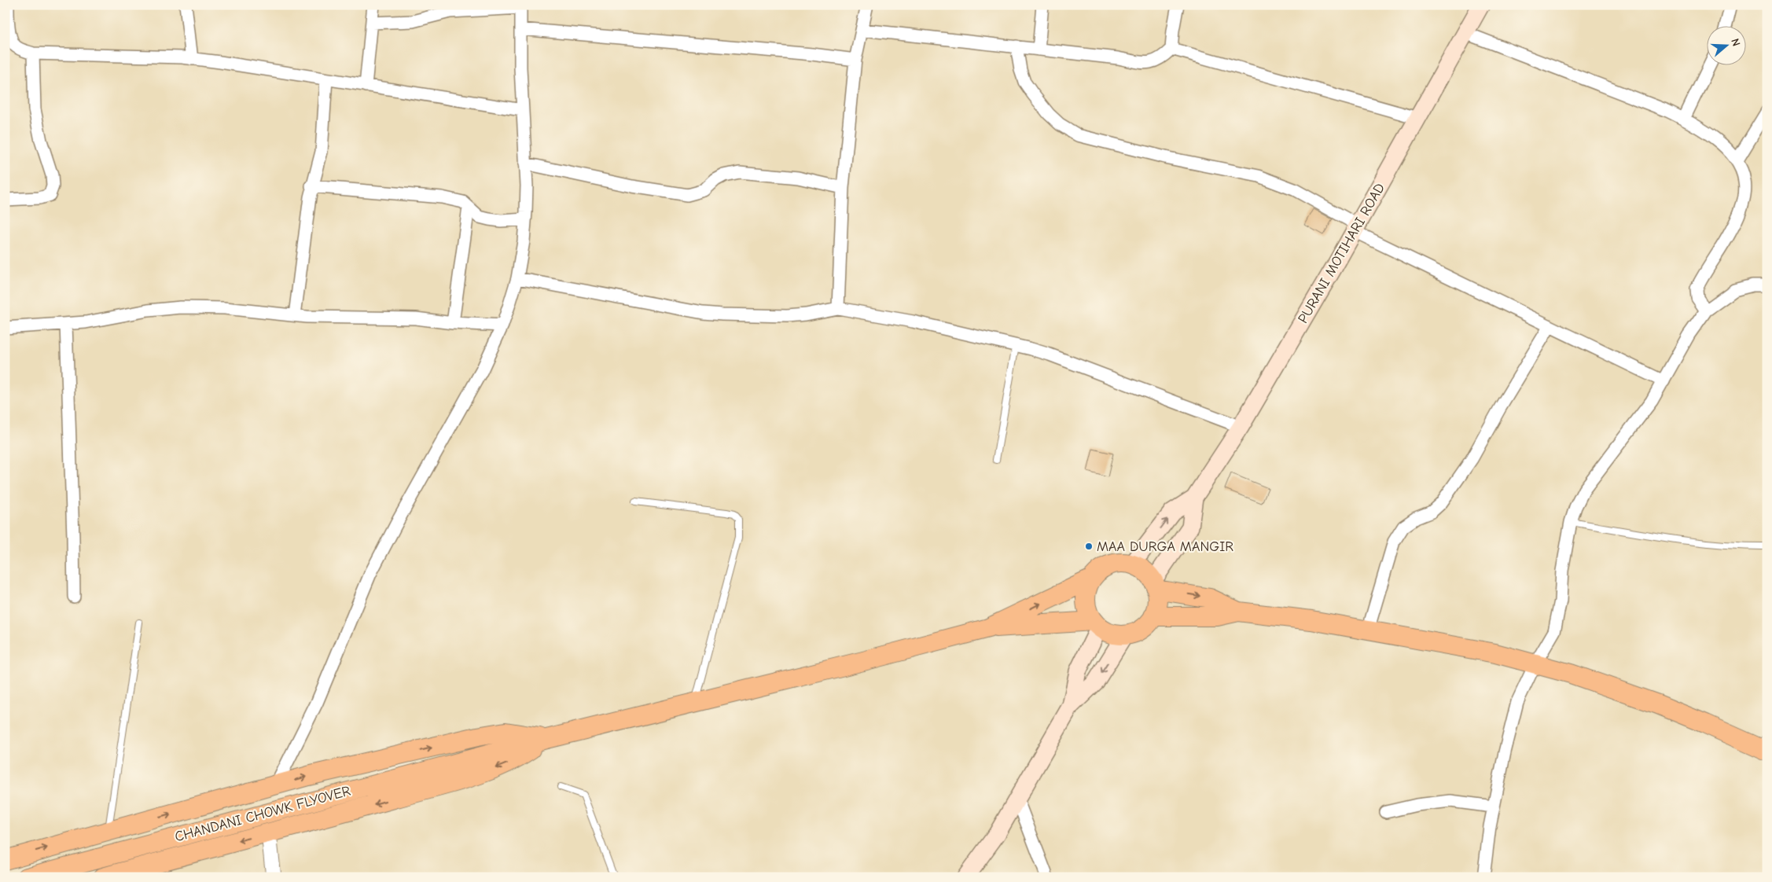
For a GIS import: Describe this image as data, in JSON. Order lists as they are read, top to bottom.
{
  "streets": {
    "main road": ["PURANI MOTIHARI ROAD", "CHANDANI CHOWK FLYOVER"]
  },
  "places": ["MAA DURGA MANGIR"],
  "north": "right"
}
